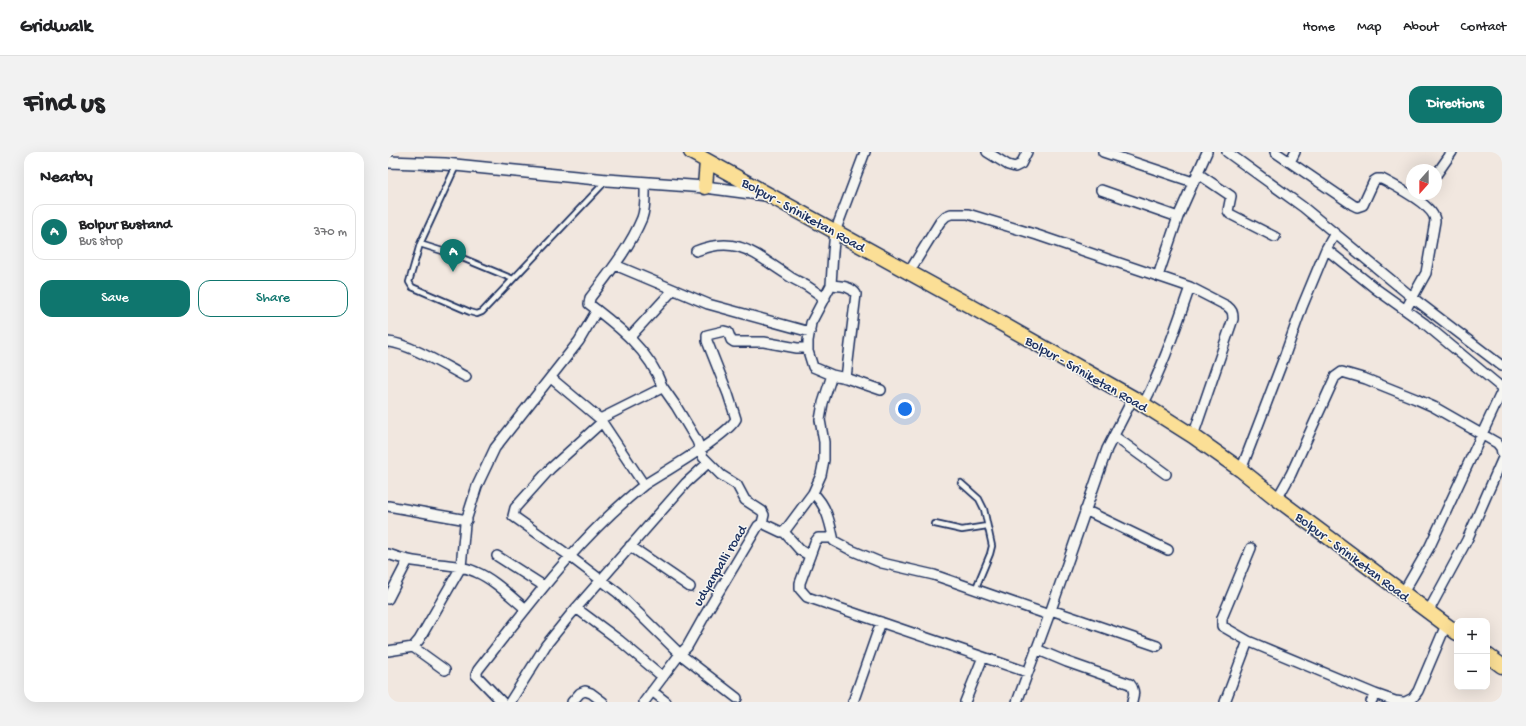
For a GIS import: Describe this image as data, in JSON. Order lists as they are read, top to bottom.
{
  "streets": {
    "main road": ["Bolpur - Sriniketan Road"],
    "street": ["udyanpalli road"]
  },
  "north": "bottom",
  "page": {
    "header": "Gridwalk",
    "nav": [
      "Home",
      "Map",
      "About",
      "Contact"
    ],
    "buttons": [
      "Directions",
      ["Save", "Share"]
    ],
    "title": "Find us",
    "heading": "Nearby",
    "list": [
      {
        "mark": "A",
        "name": "Bolpur Bustand",
        "note": "Bus stop",
        "value": "370 m"
      }
    ],
    "pins": "A",
    "map_buttons": ["+", "−"]
  }
}
